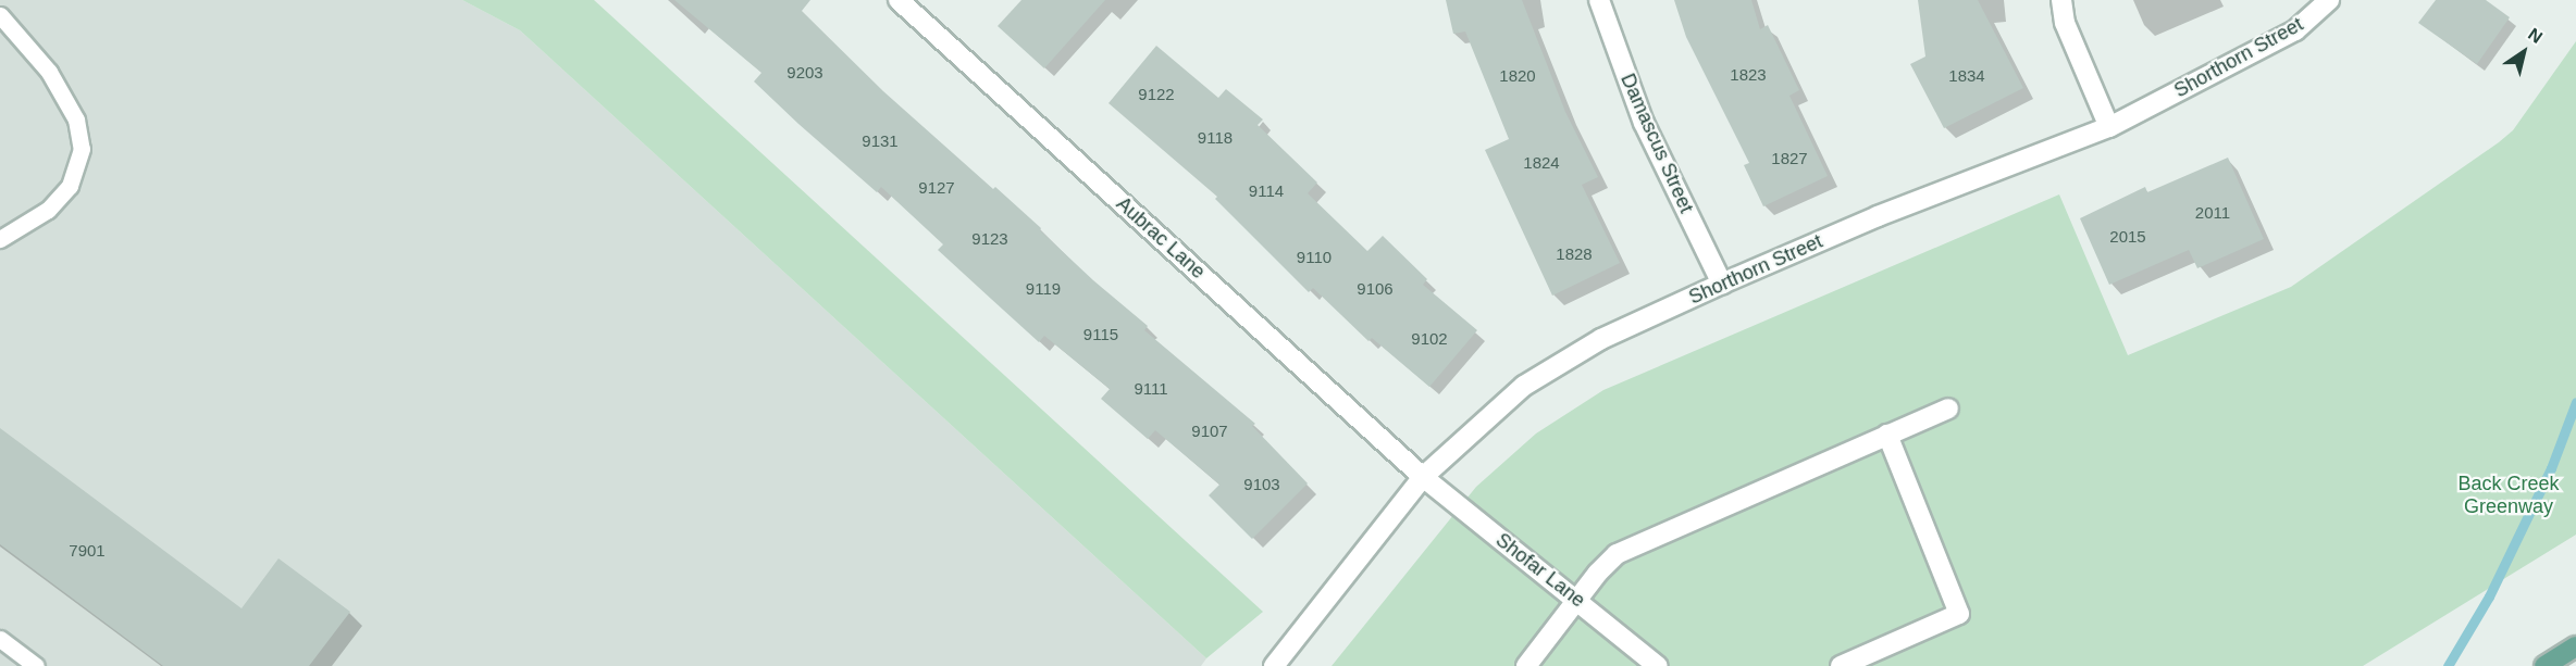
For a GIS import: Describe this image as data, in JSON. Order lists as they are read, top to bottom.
{
  "streets": {
    "street": [
      "Shorthorn Street",
      "Damascus Street",
      "Aubrac Lane",
      "Shofar Lane"
    ]
  },
  "crossings": [
    ["Shorthorn Street", "Damascus Street"],
    ["Shorthorn Street", "Aubrac Lane"],
    ["Shorthorn Street", "Shofar Lane"],
    ["Aubrac Lane", "Shofar Lane"]
  ],
  "parks": ["Back Creek Greenway"],
  "house_numbers": [
    "9203",
    "1823",
    "1820",
    "1834",
    "9122",
    "9118",
    "9131",
    "1827",
    "1824",
    "9127",
    "9114",
    "2011",
    "2015",
    "9123",
    "1828",
    "9110",
    "9119",
    "9106",
    "9115",
    "9102",
    "9111",
    "9107",
    "9103",
    "7901"
  ],
  "north": "top right"
}
